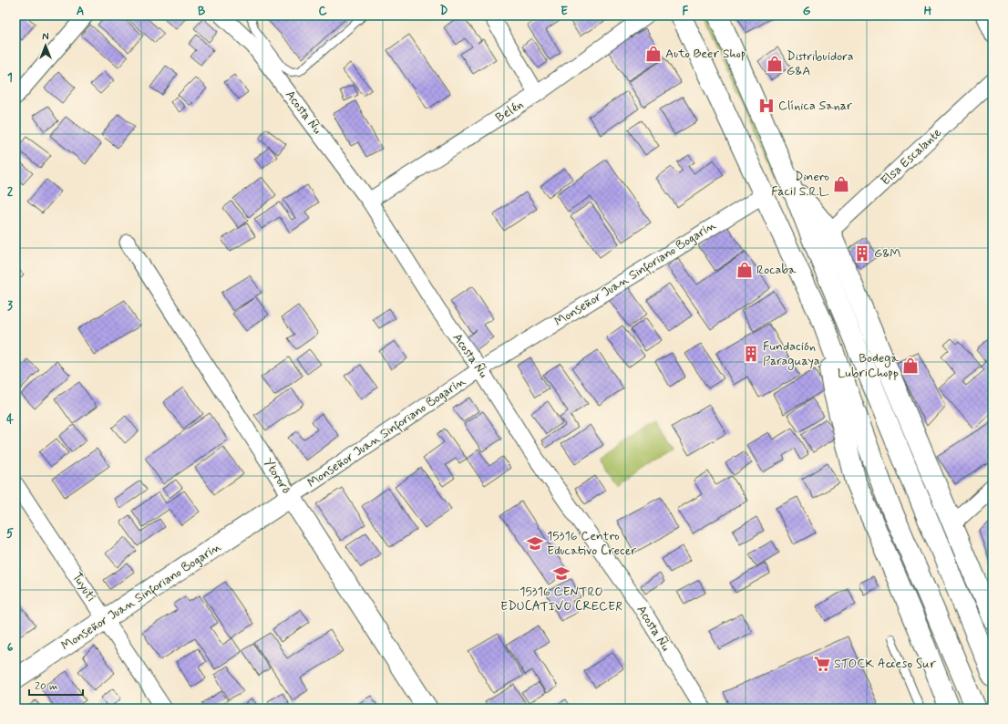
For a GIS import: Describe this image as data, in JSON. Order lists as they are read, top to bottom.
{
  "streets": {
    "main road": ["Monseñor Juan Sinforiano Bogarin", "Ytororô"],
    "street": [
      "Belén",
      "Acosta Ñu",
      "Elsa Escalante",
      "Tuyutí"
    ]
  },
  "crossings": [
    ["Belén", "Acosta Ñu"],
    ["Acosta Ñu", "Monseñor Juan Sinforiano Bogarin"],
    ["Monseñor Juan Sinforiano Bogarin", "Ytororô"],
    ["Monseñor Juan Sinforiano Bogarin", "Tuyutí"]
  ],
  "places": {
    "shop": [
      "Auto Beer Shop",
      "Distribuidora G&A",
      "Dinero Facil S.R.L.",
      "Rocaba",
      "Bodega LubriChopp"
    ],
    "hospital": ["Clínica Sanar"],
    "building": ["G&M", "Fundación Paraguaya"],
    "school or university": ["15316 Centro Educativo Crecer", "15316 CENTRO EDUCATIVO CRECER"],
    "supermarket": ["STOCK Acceso Sur"]
  },
  "scale_bar": "20 m",
  "north": "top",
  "grid": {
    "columns": [
      "A",
      "B",
      "C",
      "D",
      "E",
      "F",
      "G",
      "H"
    ],
    "rows": [
      "1",
      "2",
      "3",
      "4",
      "5",
      "6"
    ]
  }
}
